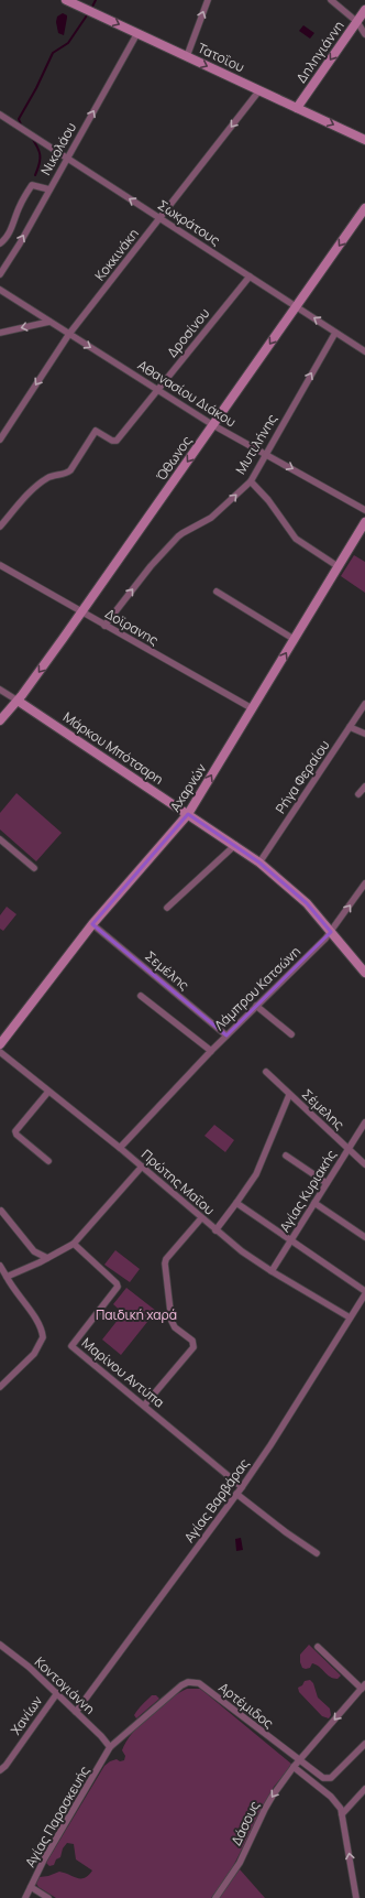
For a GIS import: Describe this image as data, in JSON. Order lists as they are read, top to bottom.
{
  "streets": {
    "street": [
      "Δηληγιάννη",
      "Τατοΐου",
      "Νικολάου",
      "Σωκράτους",
      "Κοκκινάκη",
      "Δροσίνου",
      "Αθανασίου Διάκου",
      "Μυτιλήνης",
      "Όθωνος",
      "Δοϊρανης",
      "Μάρκου Μπότσαρη",
      "Ρήγα Φεραίου",
      "Αχαρνών",
      "Σεμέλης",
      "Λάμπρου Κατσώνη",
      "Σέμελης",
      "Πρώτης Μαΐου",
      "Αγίας Κυριακής",
      "Μαρίνου Αντύπα",
      "Αγίας Βαρβάρας",
      "Κοντογιάννη",
      "Αρτέμιδος",
      "Χανίων",
      "Αγίας Παρασκευής",
      "Δάσους"
    ]
  },
  "crossings": [
    ["Δηληγιάννη", "Τατοΐου"],
    ["Τατοΐου", "Νικολάου"],
    ["Τατοΐου", "Κοκκινάκη"],
    ["Νικολάου", "Σωκράτους"],
    ["Σωκράτους", "Κοκκινάκη"],
    ["Σωκράτους", "Δροσίνου"],
    ["Σωκράτους", "Μυτιλήνης"],
    ["Σωκράτους", "Όθωνος"],
    ["Κοκκινάκη", "Αθανασίου Διάκου"],
    ["Δροσίνου", "Αθανασίου Διάκου"],
    ["Αθανασίου Διάκου", "Μυτιλήνης"],
    ["Αθανασίου Διάκου", "Όθωνος"],
    ["Μυτιλήνης", "Δοϊρανης"],
    ["Όθωνος", "Δοϊρανης"],
    ["Όθωνος", "Μάρκου Μπότσαρη"],
    ["Δοϊρανης", "Αχαρνών"],
    ["Μάρκου Μπότσαρη", "Ρήγα Φεραίου"],
    ["Μάρκου Μπότσαρη", "Αχαρνών"],
    ["Μάρκου Μπότσαρη", "Λάμπρου Κατσώνη"],
    ["Αχαρνών", "Σεμέλης"],
    ["Σεμέλης", "Λάμπρου Κατσώνη"],
    ["Λάμπρου Κατσώνη", "Πρώτης Μαΐου"],
    ["Σέμελης", "Αγίας Κυριακής"],
    ["Πρώτης Μαΐου", "Αγίας Κυριακής"],
    ["Πρώτης Μαΐου", "Αγίας Βαρβάρας"],
    ["Μαρίνου Αντύπα", "Αγίας Βαρβάρας"],
    ["Αγίας Βαρβάρας", "Κοντογιάννη"],
    ["Κοντογιάννη", "Αρτέμιδος"],
    ["Κοντογιάννη", "Χανίων"],
    ["Κοντογιάννη", "Αγίας Παρασκευής"],
    ["Αρτέμιδος", "Αγίας Παρασκευής"],
    ["Αρτέμιδος", "Δάσους"]
  ],
  "one_way": [
    "Δηληγιάννη",
    "Τατοΐου",
    "Νικολάου",
    "Σωκράτους",
    "Κοκκινάκη",
    "Αθανασίου Διάκου",
    "Μυτιλήνης",
    "Όθωνος",
    "Δάσους"
  ],
  "parks": ["Παιδική χαρά"]
}
